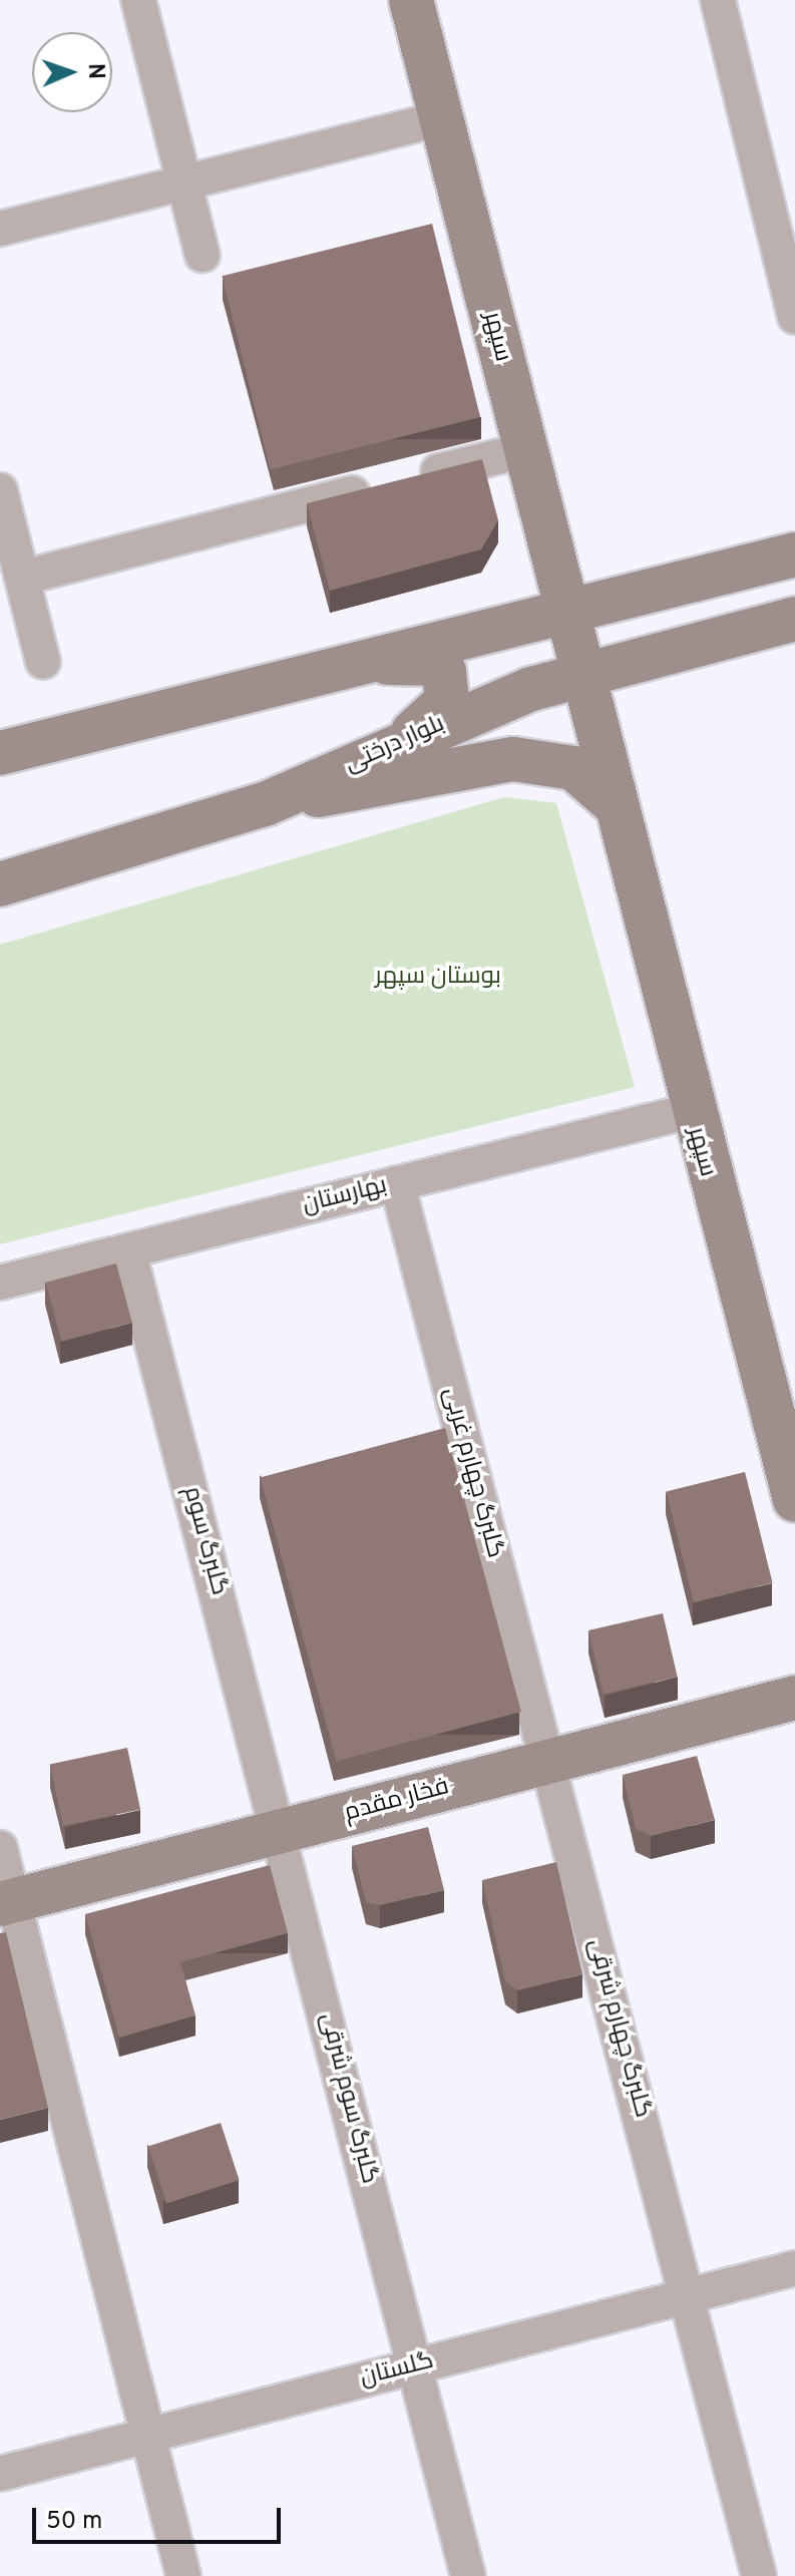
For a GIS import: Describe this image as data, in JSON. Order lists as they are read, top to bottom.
{
  "streets": {
    "street": [
      "سپهر",
      "بلوار درختی",
      "بهارستان",
      "گلبرگ چهارم غربی",
      "گلبرگ سوم",
      "فخار مقدم",
      "گلبرگ چهارم شرقی",
      "گلبرگ سوم شرقی",
      "گلستان"
    ]
  },
  "crossings": [
    ["سپهر", "بلوار درختی"],
    ["سپهر", "بهارستان"],
    ["بهارستان", "گلبرگ چهارم غربی"],
    ["بهارستان", "گلبرگ سوم"],
    ["گلبرگ چهارم غربی", "فخار مقدم"],
    ["گلبرگ چهارم غربی", "گلبرگ چهارم شرقی"],
    ["گلبرگ سوم", "فخار مقدم"],
    ["گلبرگ سوم", "گلبرگ سوم شرقی"],
    ["فخار مقدم", "گلبرگ چهارم شرقی"],
    ["فخار مقدم", "گلبرگ سوم شرقی"],
    ["گلبرگ چهارم شرقی", "گلستان"],
    ["گلبرگ سوم شرقی", "گلستان"]
  ],
  "parks": ["بوستان سپهر"],
  "scale_bar": "50 m",
  "north": "right"
}
